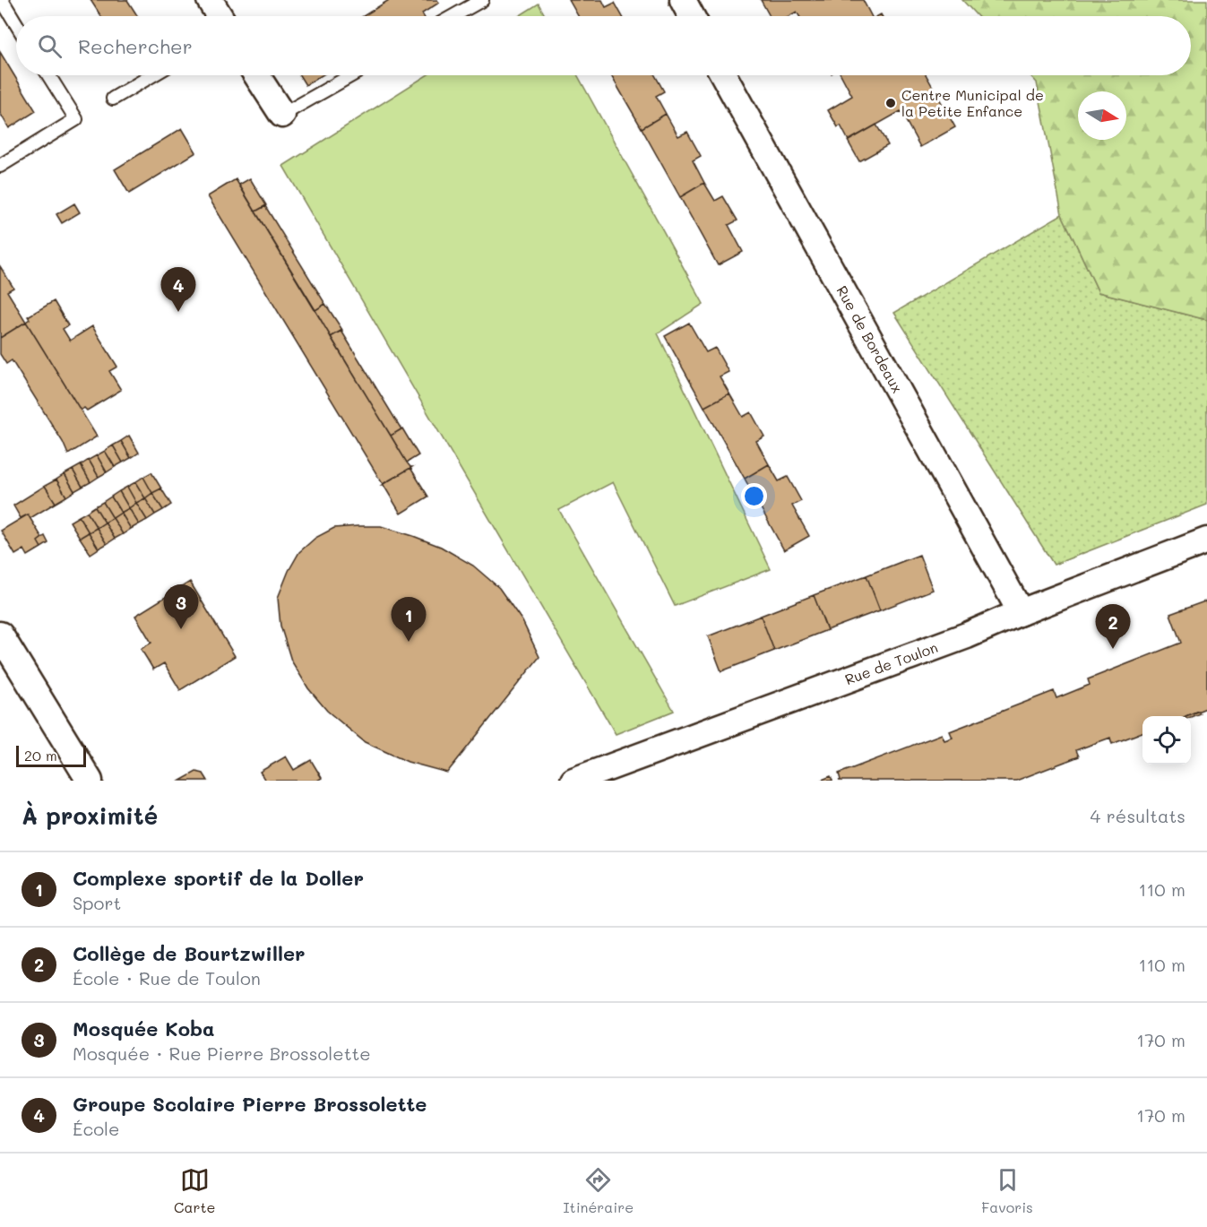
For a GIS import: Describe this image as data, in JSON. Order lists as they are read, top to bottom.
{
  "streets": {
    "street": ["Rue de Bordeaux", "Rue de Toulon"]
  },
  "crossings": [
    ["Rue de Bordeaux", "Rue de Toulon"]
  ],
  "places": ["Centre Municipal de la Petite Enfance"],
  "scale_bar": "20 m",
  "north": "right",
  "page": {
    "search": "Rechercher",
    "pins": [
      "4",
      "3",
      "1",
      "2"
    ],
    "scale": "20 m",
    "heading": ["À proximité", "4 résultats"],
    "list": [
      {
        "mark": "1",
        "name": "Complexe sportif de la Doller",
        "note": "Sport",
        "value": "110 m"
      },
      {
        "mark": "2",
        "name": "Collège de Bourtzwiller",
        "note": "École · Rue de Toulon",
        "value": "110 m"
      },
      {
        "mark": "3",
        "name": "Mosquée Koba",
        "note": "Mosquée · Rue Pierre Brossolette",
        "value": "170 m"
      },
      {
        "mark": "4",
        "name": "Groupe Scolaire Pierre Brossolette",
        "note": "École",
        "value": "170 m"
      }
    ],
    "nav": ["Carte", "Itinéraire", "Favoris"]
  }
}
